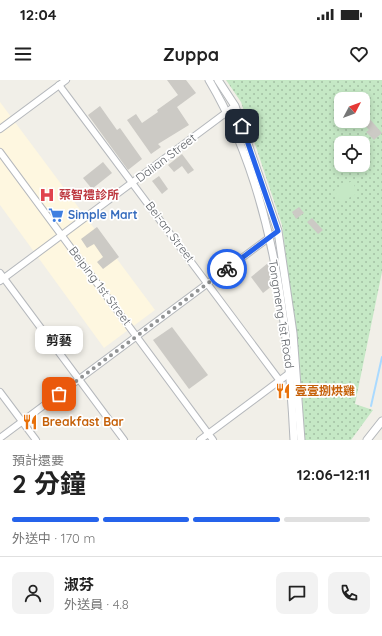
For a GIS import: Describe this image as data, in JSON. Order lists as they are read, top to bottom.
{
  "streets": {
    "street": [
      "Dalian Street",
      "Bei-an Street",
      "Beiping 1st Street",
      "Tongmeng 1st Road"
    ]
  },
  "crossings": [
    ["Dalian Street", "Bei-an Street"],
    ["Dalian Street", "Beiping 1st Street"],
    ["Dalian Street", "Tongmeng 1st Road"]
  ],
  "places": {
    "hospital": ["蔡智禮診所"],
    "supermarket": ["Simple Mart"],
    "restaurant": ["壹壹捌烘雞", "Breakfast Bar"],
    "other": ["剪藝"]
  },
  "north": "top right",
  "page": {
    "status": "12:04",
    "header": "Zuppa",
    "bubble": "剪藝",
    "heading": ["2 分鐘", "預計還要", "12:06–12:11"],
    "panel": ["淑芬", "外送員 · 4.8"],
    "bar": "外送中 · 170 m"
  }
}
